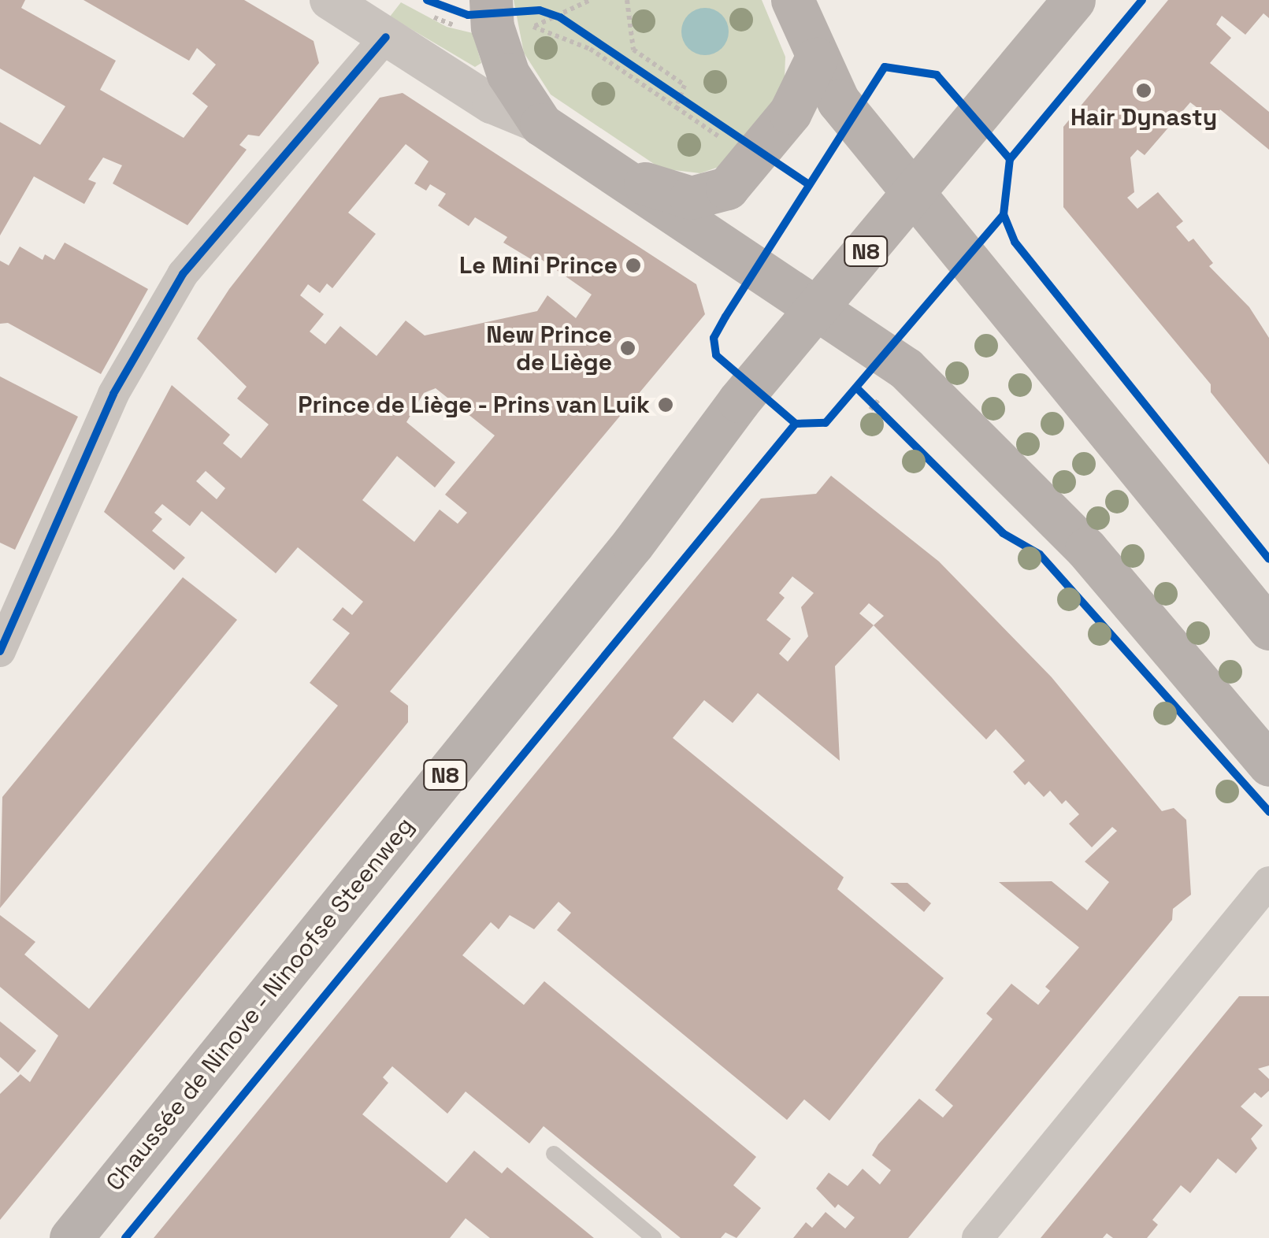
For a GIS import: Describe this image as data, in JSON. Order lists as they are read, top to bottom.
{
  "streets": {
    "main road": ["N8", "Chaussée de Ninove - Ninoofse Steenweg"]
  },
  "places": [
    "Hair Dynasty",
    "Le Mini Prince",
    "New Prince de Liège",
    "Prince de Liège - Prins van Luik"
  ]
}
